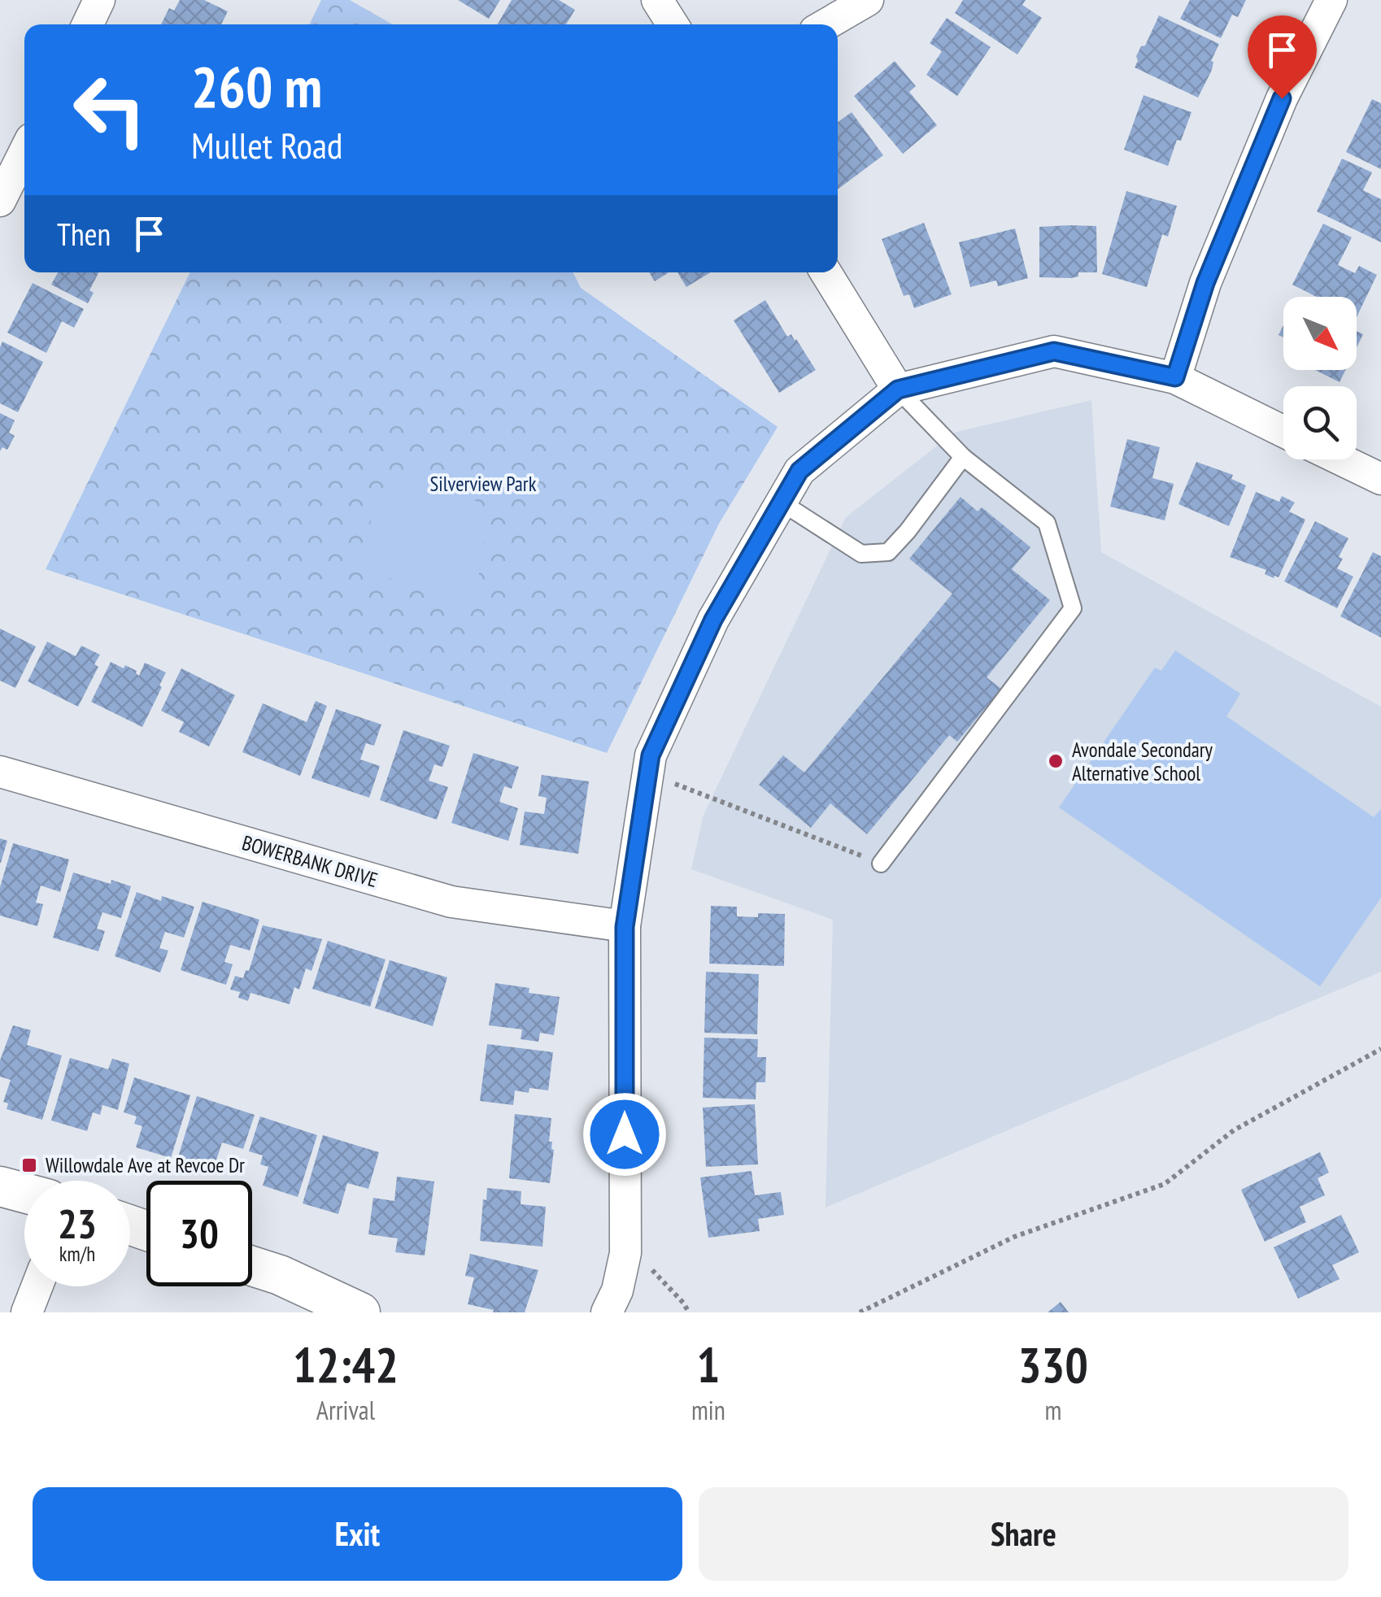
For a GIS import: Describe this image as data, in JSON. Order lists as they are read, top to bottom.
{
  "streets": {
    "street": ["BOWERBANK DRIVE"]
  },
  "parks": ["Silverview Park"],
  "places": {
    "other": ["Avondale Secondary Alternative School"],
    "transit": ["Willowdale Ave at Revcoe Dr"]
  },
  "north": "bottom right",
  "page": {
    "turn": ["260 m", "Mullet Road"],
    "then": "Then",
    "speed": "23 km/h",
    "limit": "30",
    "eta": [
      "12:42",
      "Arrival",
      "1",
      "min",
      "330",
      "m"
    ],
    "buttons": ["Exit", "Share"]
  }
}
